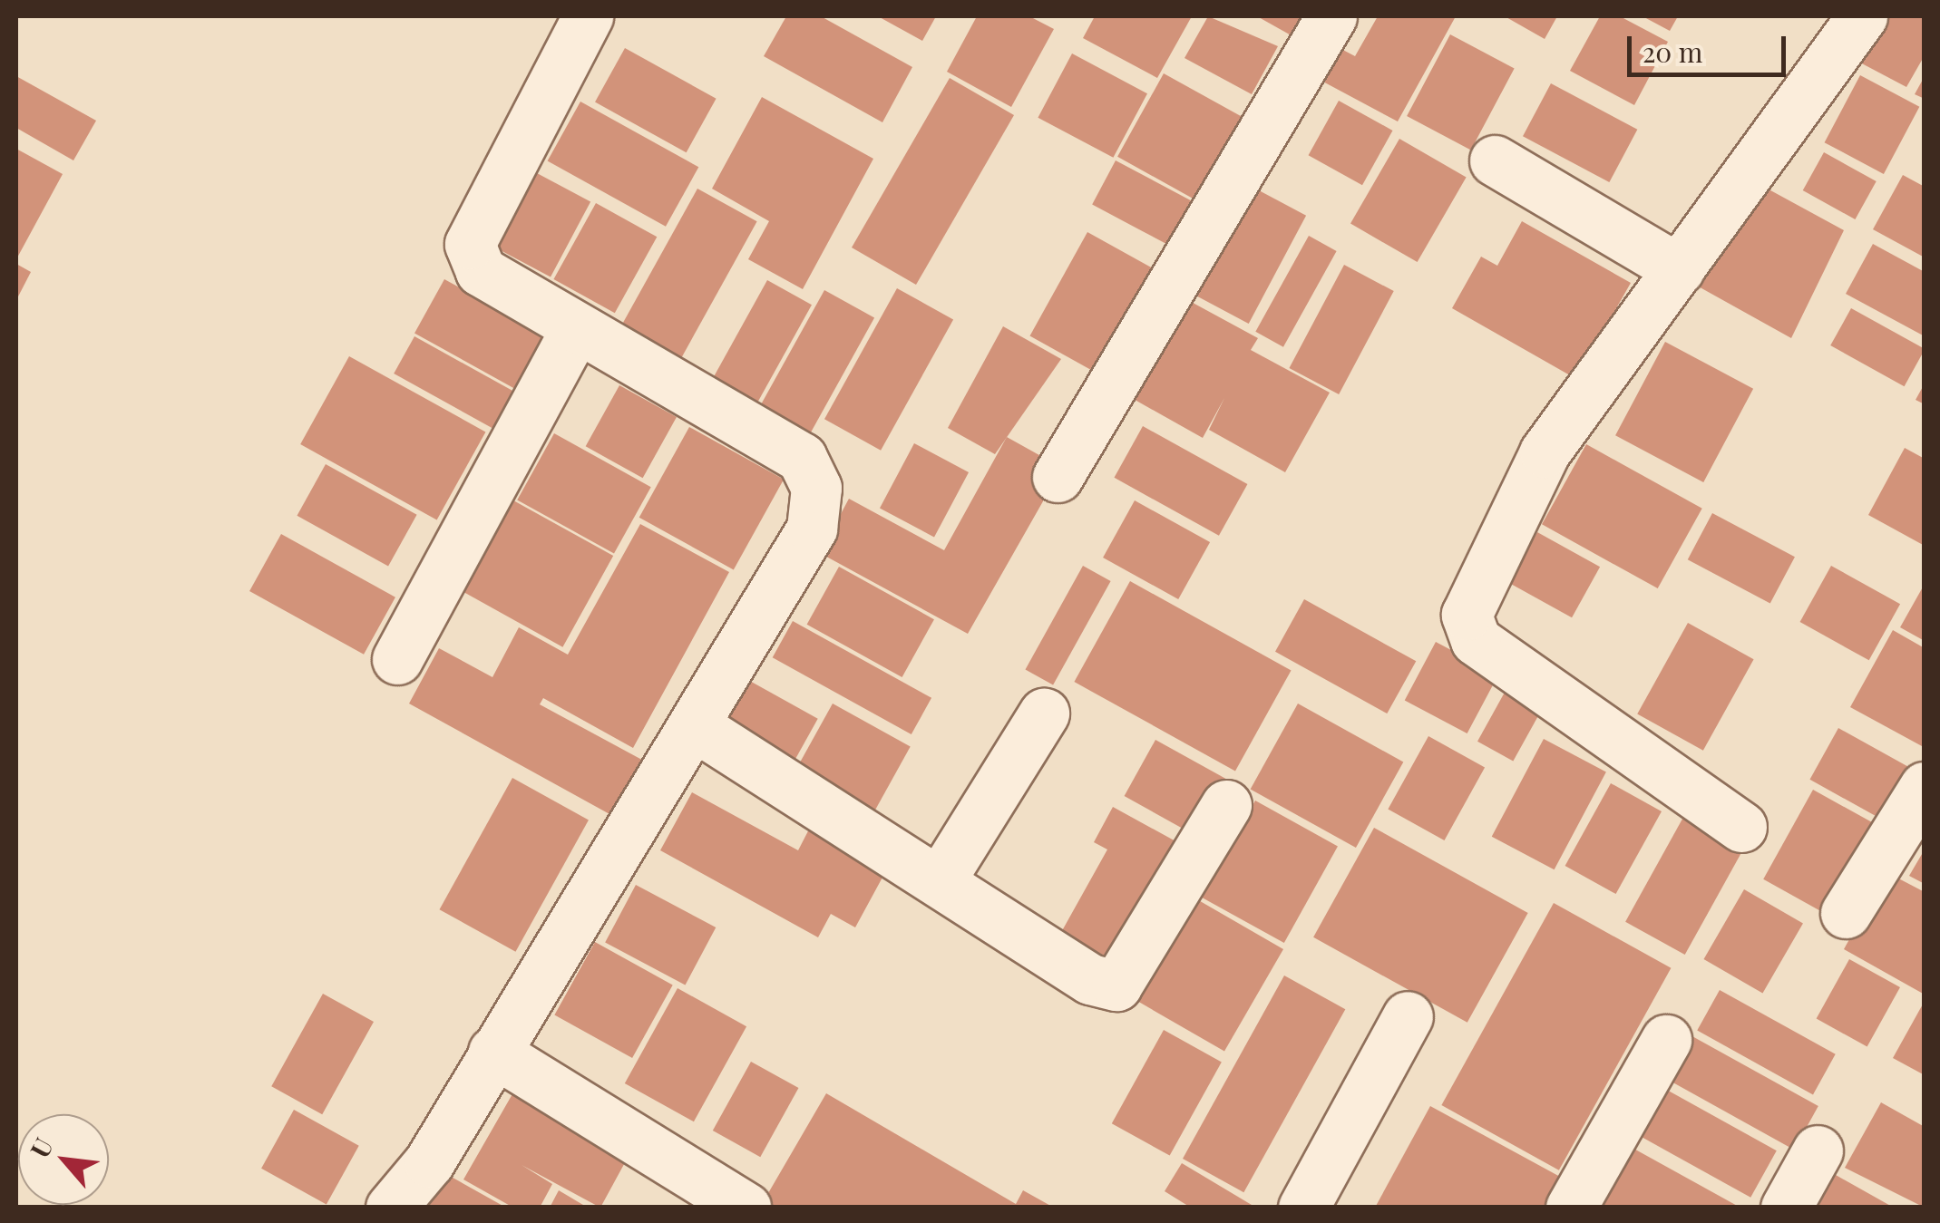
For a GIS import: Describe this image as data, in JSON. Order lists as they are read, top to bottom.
{
  "scale_bar": "20 m",
  "north": "top left"
}
